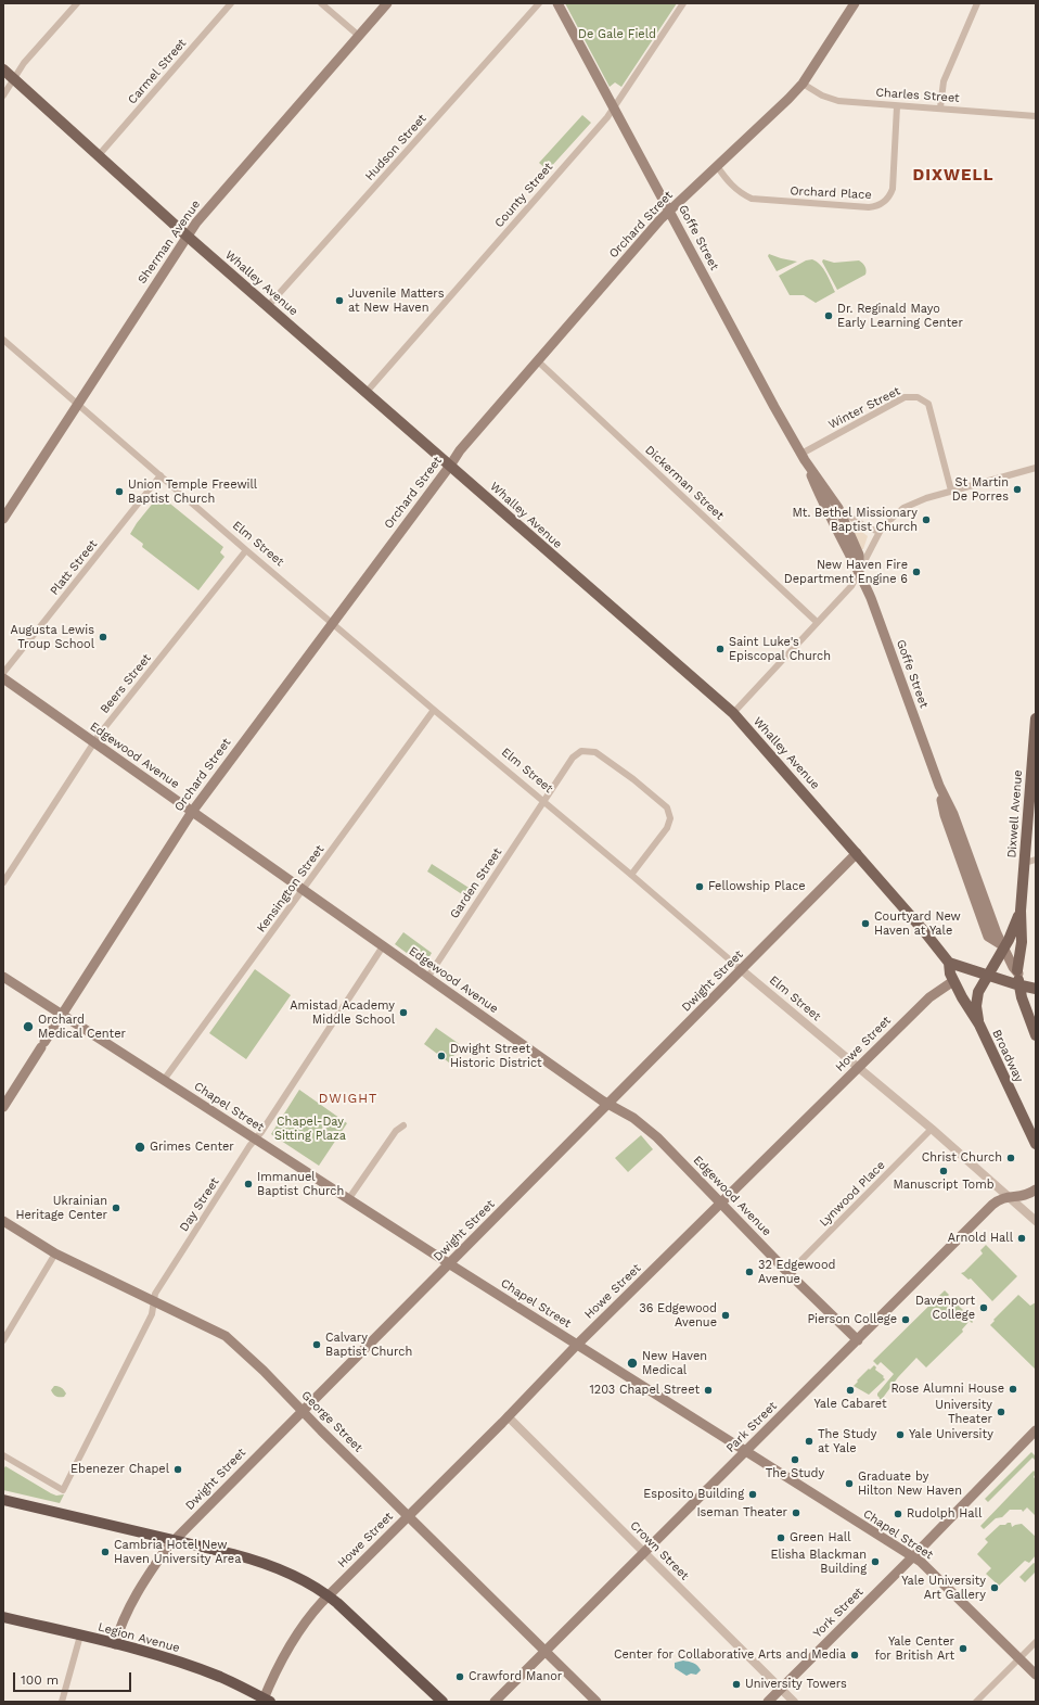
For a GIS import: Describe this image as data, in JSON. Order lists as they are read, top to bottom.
{
  "streets": {
    "highway": ["Legion Avenue"],
    "main road": [
      "Orchard Street",
      "Goffe Street",
      "Sherman Avenue",
      "Whalley Avenue",
      "Edgewood Avenue",
      "Dixwell Avenue",
      "Dwight Street",
      "Howe Street",
      "Broadway",
      "Chapel Street",
      "George Street",
      "Park Street",
      "York Street"
    ],
    "street": [
      "Carmel Street",
      "Charles Street",
      "Hudson Street",
      "Orchard Place",
      "County Street",
      "Winter Street",
      "Dickerman Street",
      "Elm Street",
      "Platt Street",
      "Beers Street",
      "Garden Street",
      "Kensington Street",
      "Lynwood Place",
      "Day Street",
      "Crown Street"
    ]
  },
  "crossings": [
    ["Carmel Street", "Whalley Avenue"],
    ["Charles Street", "Orchard Place"],
    ["Charles Street", "Orchard Street"],
    ["Hudson Street", "Whalley Avenue"],
    ["Orchard Place", "Orchard Street"],
    ["County Street", "Goffe Street"],
    ["County Street", "Whalley Avenue"],
    ["Orchard Street", "Goffe Street"],
    ["Orchard Street", "Whalley Avenue"],
    ["Orchard Street", "Dickerman Street"],
    ["Orchard Street", "Elm Street"],
    ["Orchard Street", "Edgewood Avenue"],
    ["Orchard Street", "Chapel Street"],
    ["Goffe Street", "Winter Street"],
    ["Goffe Street", "Dixwell Avenue"],
    ["Sherman Avenue", "Whalley Avenue"],
    ["Sherman Avenue", "Elm Street"],
    ["Whalley Avenue", "Dixwell Avenue"],
    ["Whalley Avenue", "Dwight Street"],
    ["Whalley Avenue", "Howe Street"],
    ["Whalley Avenue", "Broadway"],
    ["Elm Street", "Platt Street"],
    ["Elm Street", "Beers Street"],
    ["Elm Street", "Garden Street"],
    ["Elm Street", "Kensington Street"],
    ["Elm Street", "Dwight Street"],
    ["Elm Street", "Howe Street"],
    ["Elm Street", "Lynwood Place"],
    ["Elm Street", "Park Street"],
    ["Beers Street", "Edgewood Avenue"],
    ["Edgewood Avenue", "Garden Street"],
    ["Edgewood Avenue", "Kensington Street"],
    ["Edgewood Avenue", "Dwight Street"],
    ["Edgewood Avenue", "Howe Street"],
    ["Edgewood Avenue", "Lynwood Place"],
    ["Edgewood Avenue", "Day Street"],
    ["Edgewood Avenue", "Park Street"],
    ["Dixwell Avenue", "Broadway"],
    ["Kensington Street", "Chapel Street"],
    ["Dwight Street", "Chapel Street"],
    ["Dwight Street", "George Street"],
    ["Dwight Street", "Legion Avenue"],
    ["Howe Street", "Chapel Street"],
    ["Howe Street", "George Street"],
    ["Howe Street", "Crown Street"],
    ["Howe Street", "Legion Avenue"],
    ["Chapel Street", "Day Street"],
    ["Chapel Street", "Park Street"],
    ["Chapel Street", "York Street"],
    ["Day Street", "George Street"],
    ["George Street", "Park Street"],
    ["Park Street", "Crown Street"],
    ["Crown Street", "York Street"]
  ],
  "districts": ["DIXWELL", "DWIGHT"],
  "parks": ["De Gale Field", "Chapel-Day Sitting Plaza"],
  "places": [
    "Juvenile Matters at New Haven",
    "Dr. Reginald Mayo Early Learning Center",
    "St Martin De Porres",
    "Union Temple Freewill Baptist Church",
    "Mt. Bethel Missionary Baptist Church",
    "New Haven Fire Department Engine 6",
    "Augusta Lewis Troup School",
    "Saint Luke's Episcopal Church",
    "Fellowship Place",
    "Courtyard New Haven at Yale",
    "Amistad Academy Middle School",
    "Orchard Medical Center",
    "Dwight Street Historic District",
    "Grimes Center",
    "Christ Church",
    "Manuscript Tomb",
    "Immanuel Baptist Church",
    "Ukrainian Heritage Center",
    "Arnold Hall",
    "32 Edgewood Avenue",
    "Davenport College",
    "36 Edgewood Avenue",
    "Pierson College",
    "Calvary Baptist Church",
    "New Haven Medical",
    "Rose Alumni House",
    "1203 Chapel Street",
    "Yale Cabaret",
    "University Theater",
    "Yale University",
    "The Study at Yale",
    "The Study",
    "Ebenezer Chapel",
    "Graduate by Hilton New Haven",
    "Esposito Building",
    "Iseman Theater",
    "Rudolph Hall",
    "Green Hall",
    "Cambria Hotel New Haven University Area",
    "Elisha Blackman Building",
    "Yale University Art Gallery",
    "Yale Center for British Art",
    "Center for Collaborative Arts and Media",
    "Crawford Manor",
    "University Towers"
  ],
  "scale_bar": "100 m"
}
